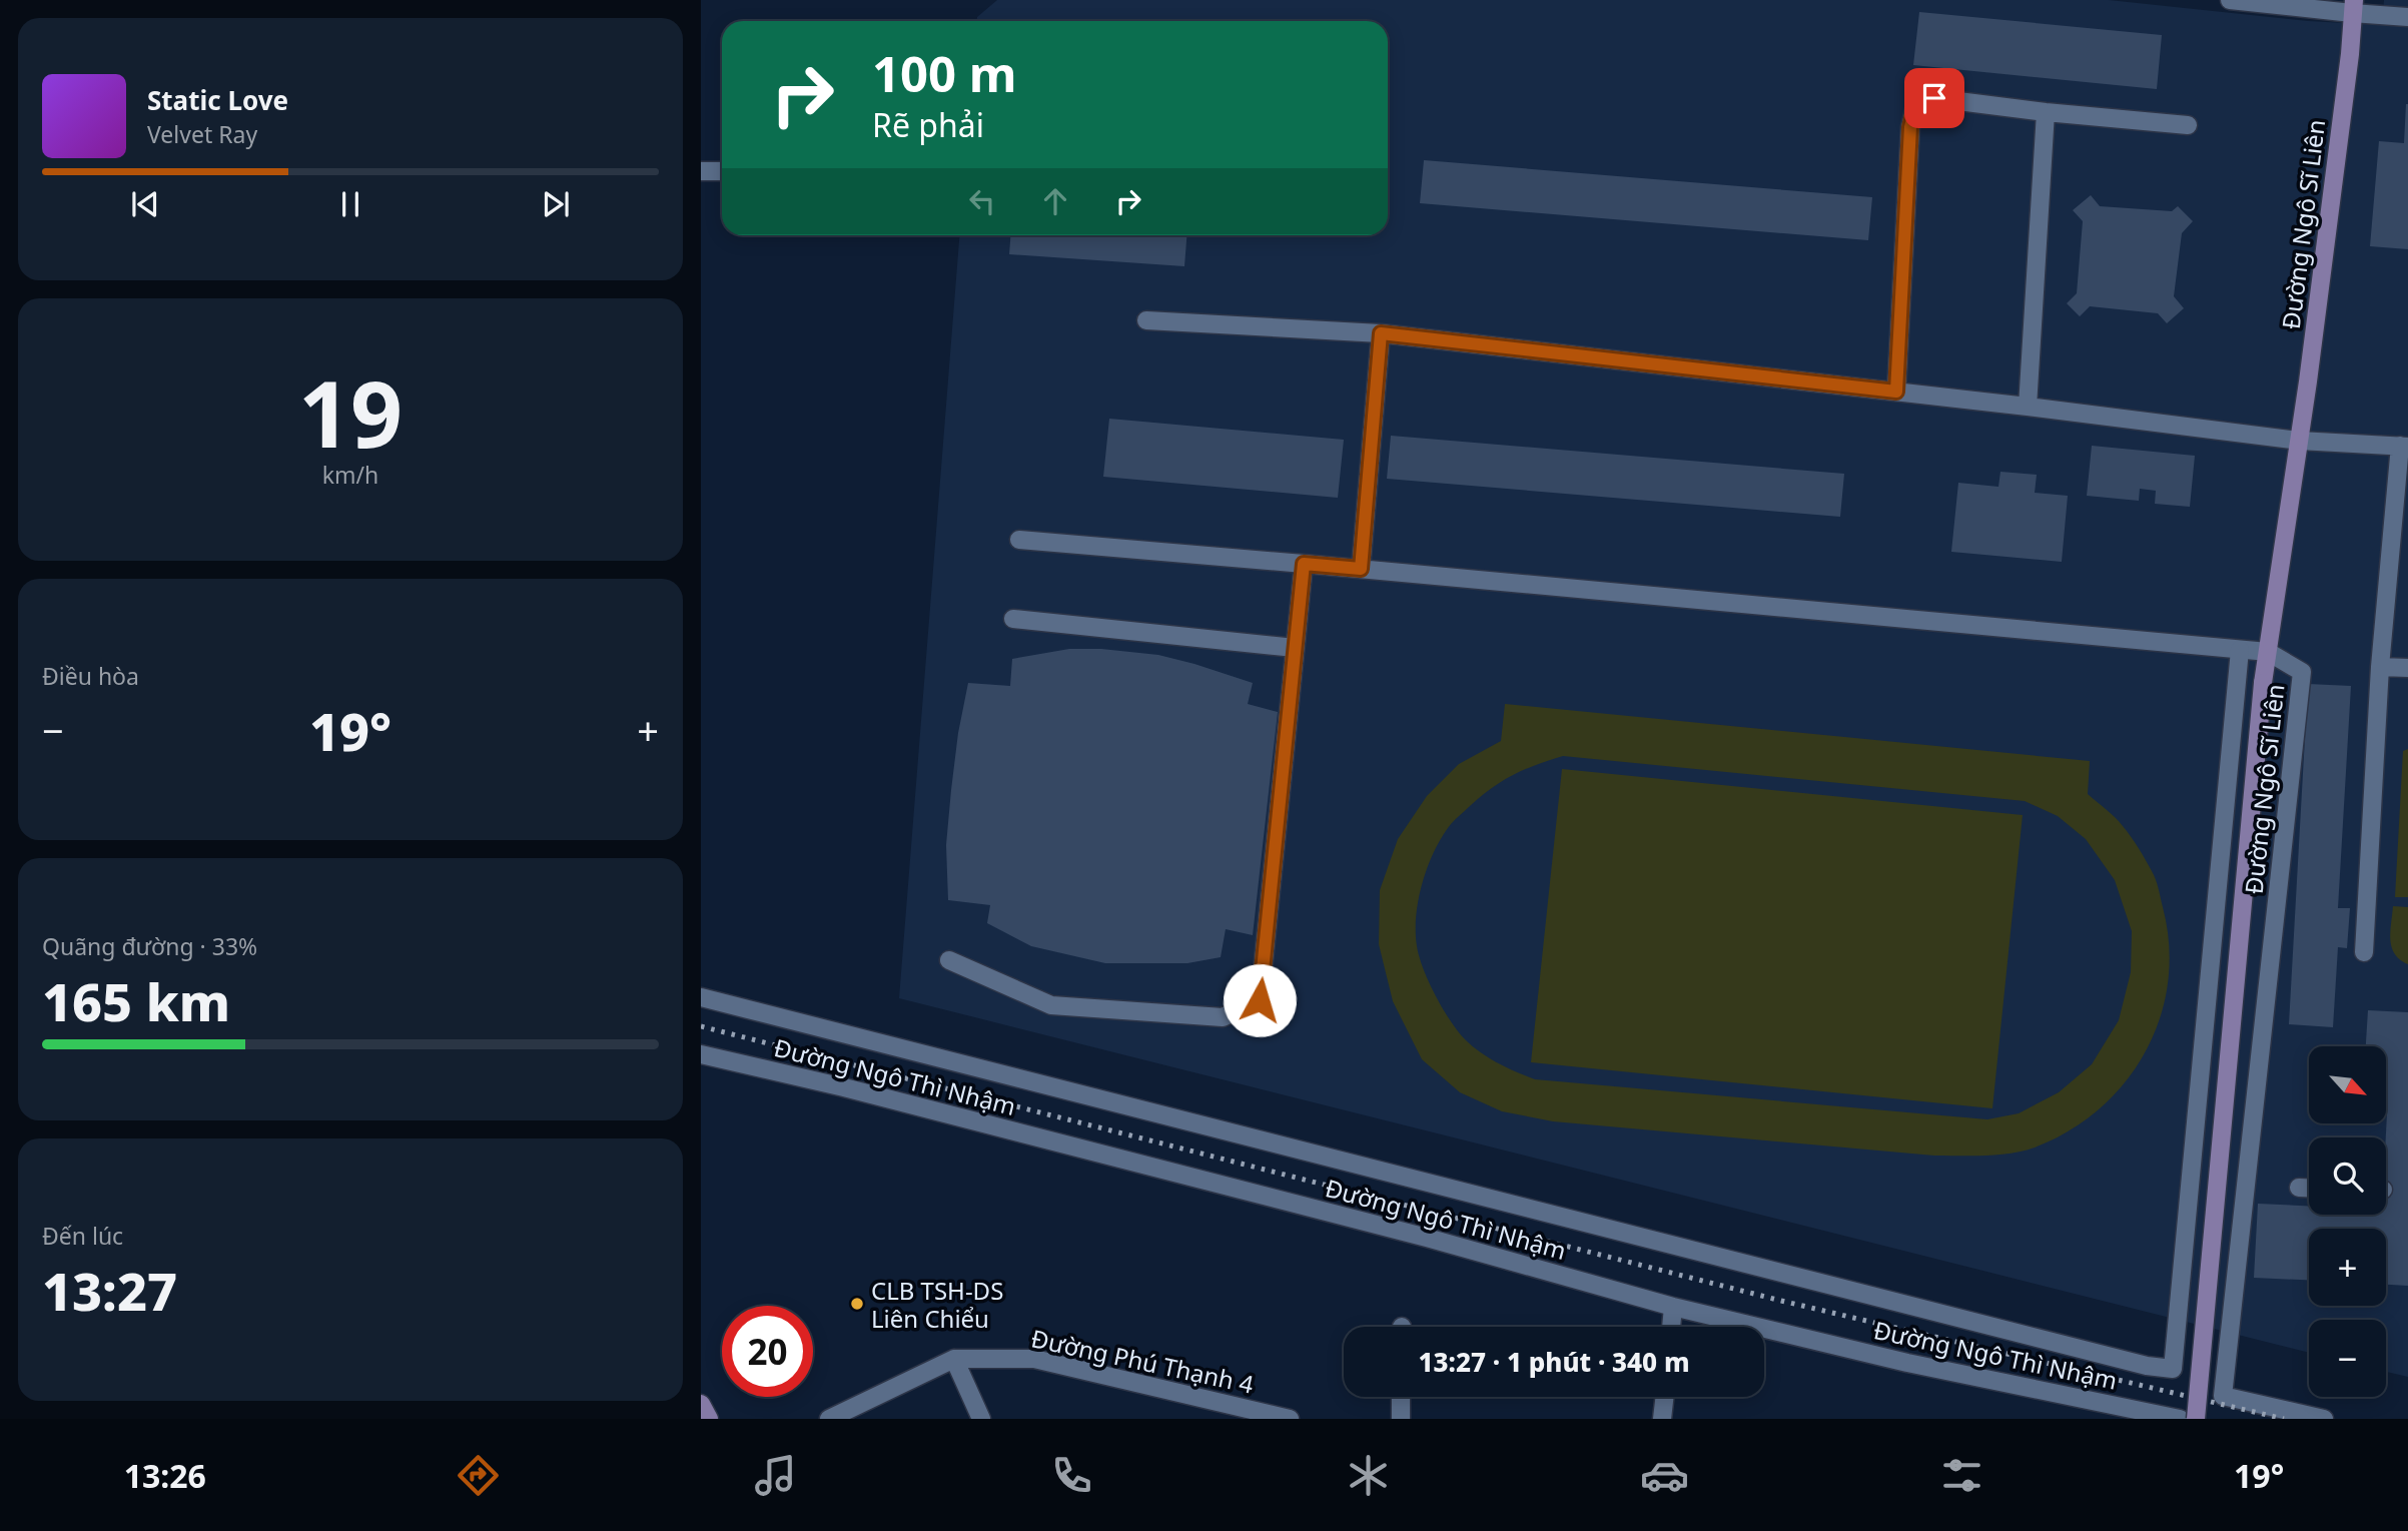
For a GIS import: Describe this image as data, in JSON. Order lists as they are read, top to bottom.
{
  "streets": {
    "street": ["Đường Ngô Sĩ Liên", "Đường Ngô Thì Nhậm", "Đường Phú Thạnh 4"]
  },
  "places": ["CLB TSH-DS Liên Chiểu"],
  "north": "bottom right",
  "page": {
    "turn": ["100 m", "Rẽ phải"],
    "song": ["Static Love", "Velvet Ray"],
    "tile": [
      ["19", "km/h"],
      "Điều hòa",
      ["Quãng đường · 33%", "165 km"],
      ["Đến lúc", "13:27"]
    ],
    "heat": ["−", "19°", "+"],
    "map_buttons": ["+", "−"],
    "limit": "20",
    "trip": "13:27 · 1 phút · 340 m",
    "tabs": ["13:26", "19°"]
  }
}
